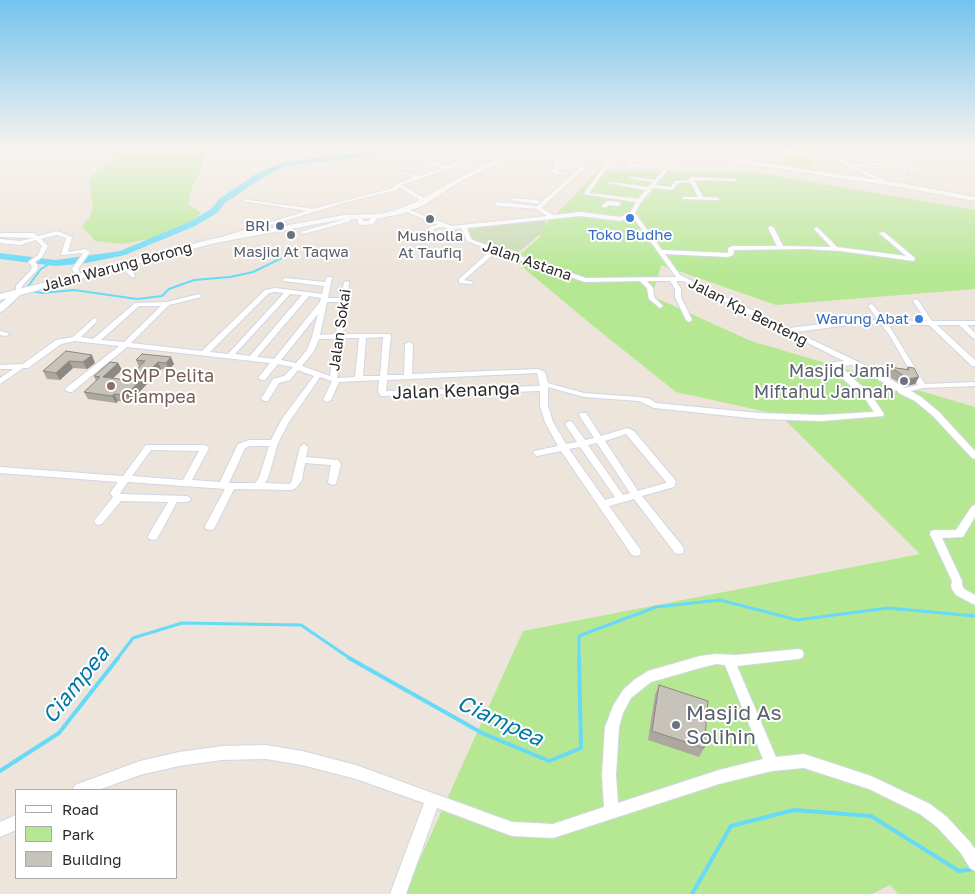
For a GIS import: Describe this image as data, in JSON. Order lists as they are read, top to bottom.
{
  "streets": {
    "main road": ["Jalan Warung Borong"],
    "street": [
      "Jalan Astana",
      "Jalan Kp. Benteng",
      "Jalan Sokai",
      "Jalan Kenanga"
    ]
  },
  "crossings": [
    ["Jalan Astana", "Jalan Warung Borong"],
    ["Jalan Astana", "Jalan Kp. Benteng"]
  ],
  "water": ["Ciampea"],
  "places": [
    "Toko Budhe",
    "Musholla At Taufiq",
    "BRI",
    "Masjid At Taqwa",
    "Warung Abat",
    "Masjid Jami' Miftahul Jannah",
    "SMP Pelita Ciampea",
    "Masjid As Solihin"
  ],
  "legend": ["Road", "Park", "Building"]
}
